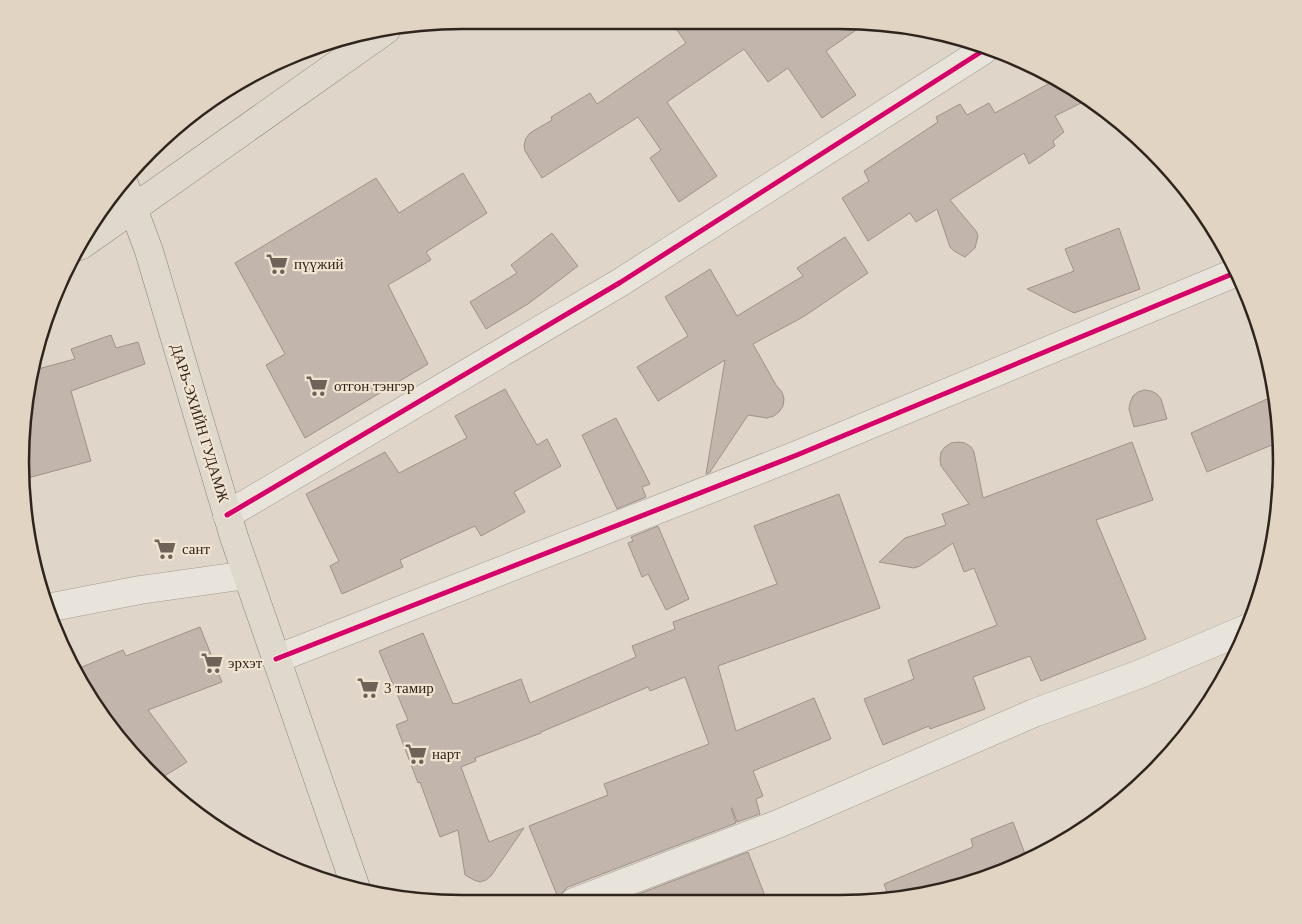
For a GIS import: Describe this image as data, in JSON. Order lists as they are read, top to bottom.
{
  "streets": {
    "main road": ["ДАРЬ-ЭХИЙН ГУДАМЖ"]
  },
  "places": {
    "supermarket": [
      "пүүжий",
      "отгон тэнгэр",
      "сант",
      "эрхэт",
      "3 тамир",
      "нарт"
    ]
  }
}
